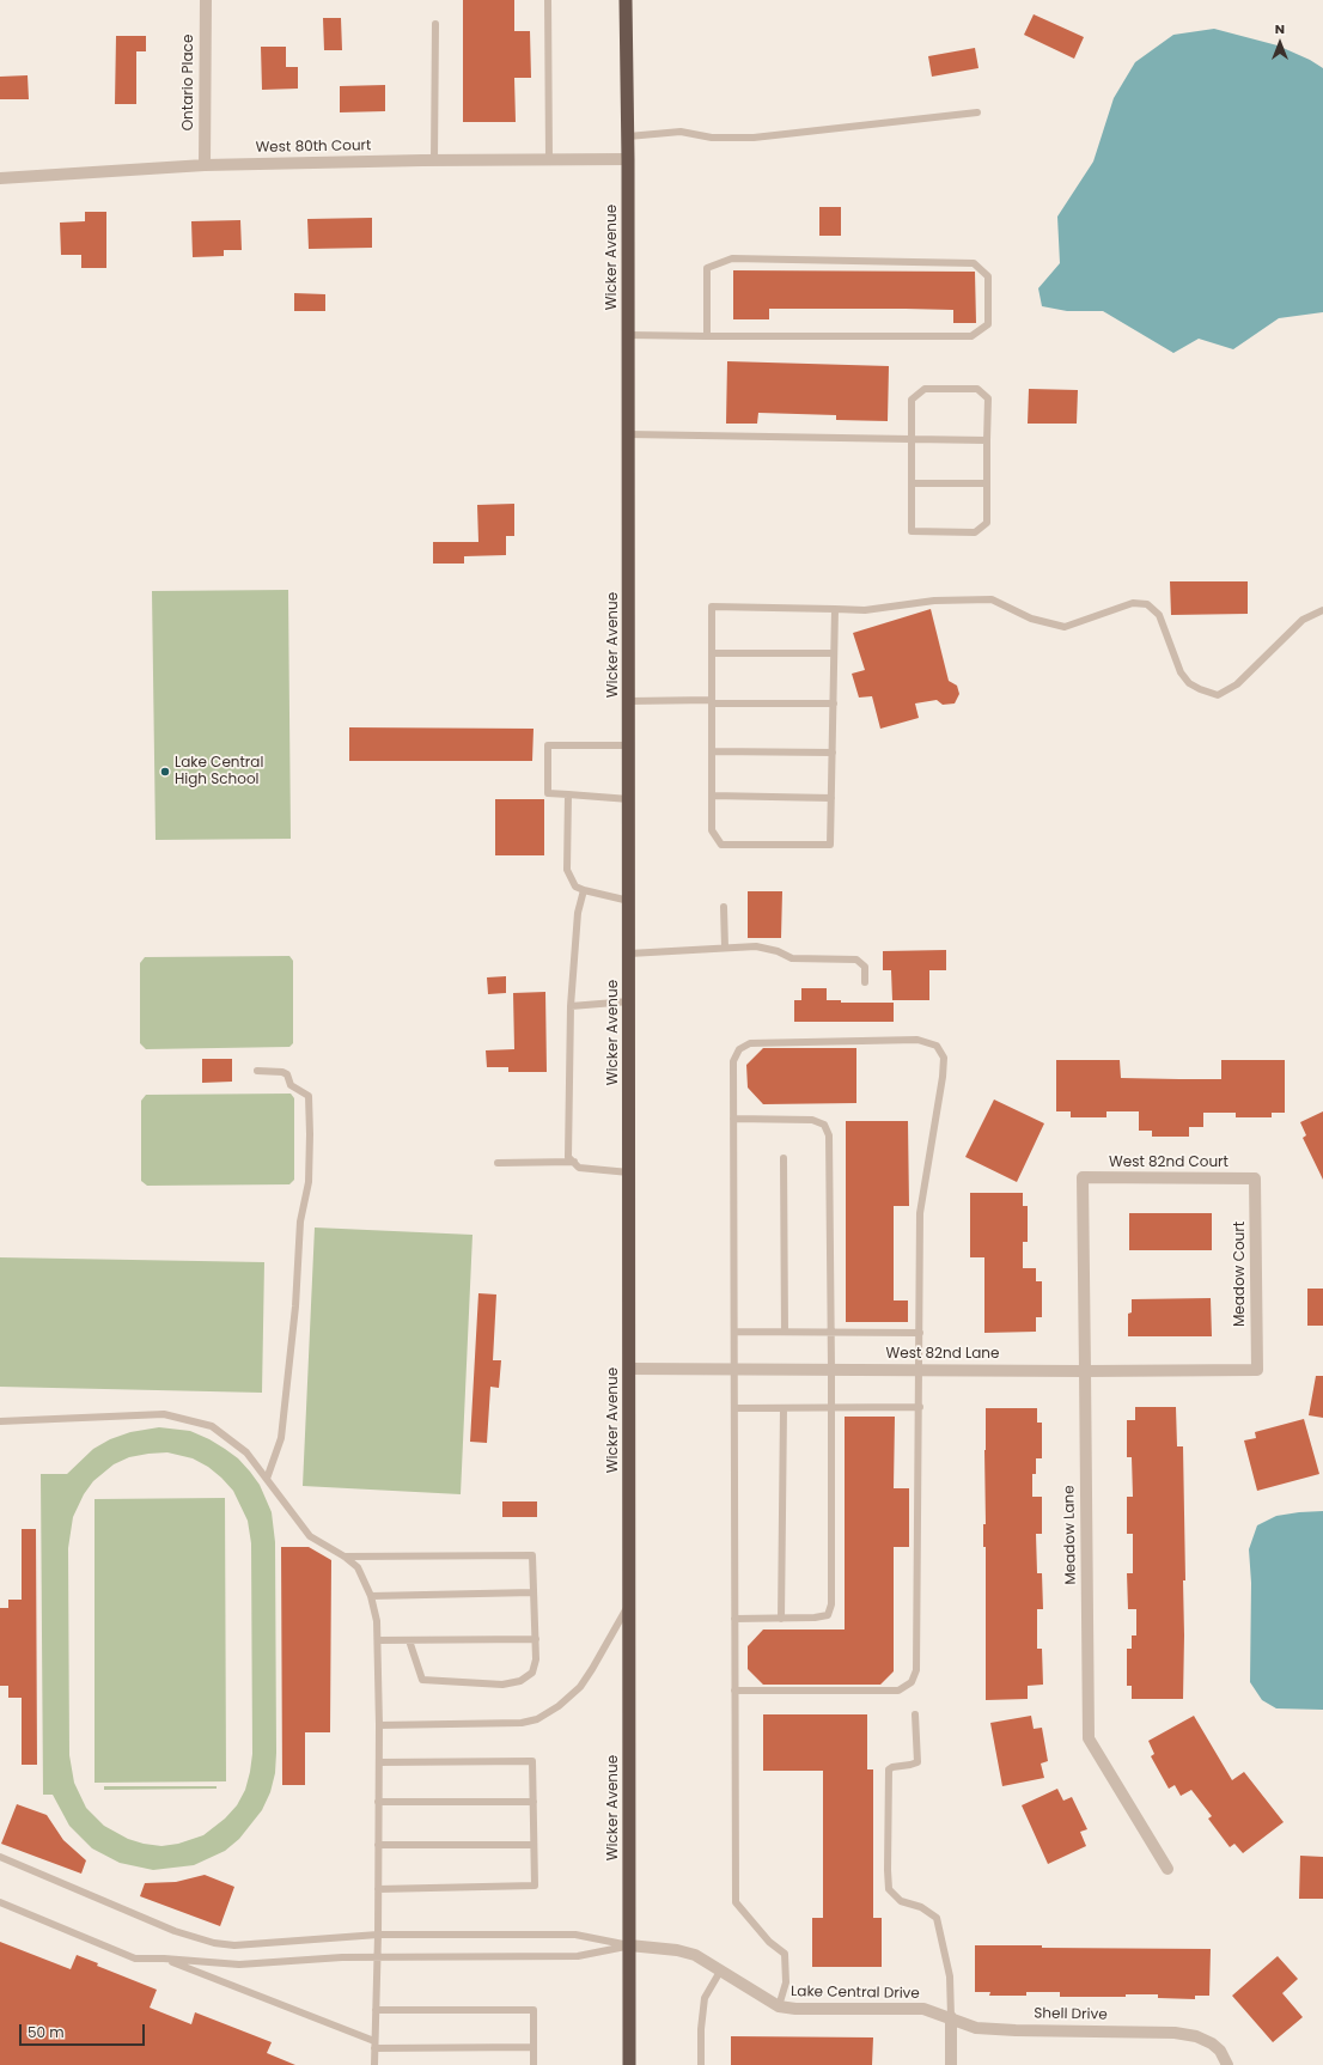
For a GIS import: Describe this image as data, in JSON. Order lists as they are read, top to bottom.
{
  "streets": {
    "highway": ["Wicker Avenue"],
    "street": [
      "Ontario Place",
      "West 80th Court",
      "West 82nd Court",
      "Meadow Court",
      "West 82nd Lane",
      "Meadow Lane",
      "Lake Central Drive",
      "Shell Drive"
    ]
  },
  "crossings": [
    ["Ontario Place", "West 80th Court"],
    ["West 80th Court", "Wicker Avenue"],
    ["Wicker Avenue", "West 82nd Lane"],
    ["Wicker Avenue", "Lake Central Drive"],
    ["West 82nd Court", "Meadow Court"],
    ["West 82nd Court", "Meadow Lane"],
    ["Meadow Court", "West 82nd Lane"],
    ["West 82nd Lane", "Meadow Lane"],
    ["Lake Central Drive", "Shell Drive"]
  ],
  "places": ["Lake Central High School"],
  "scale_bar": "50 m",
  "north": "top"
}
